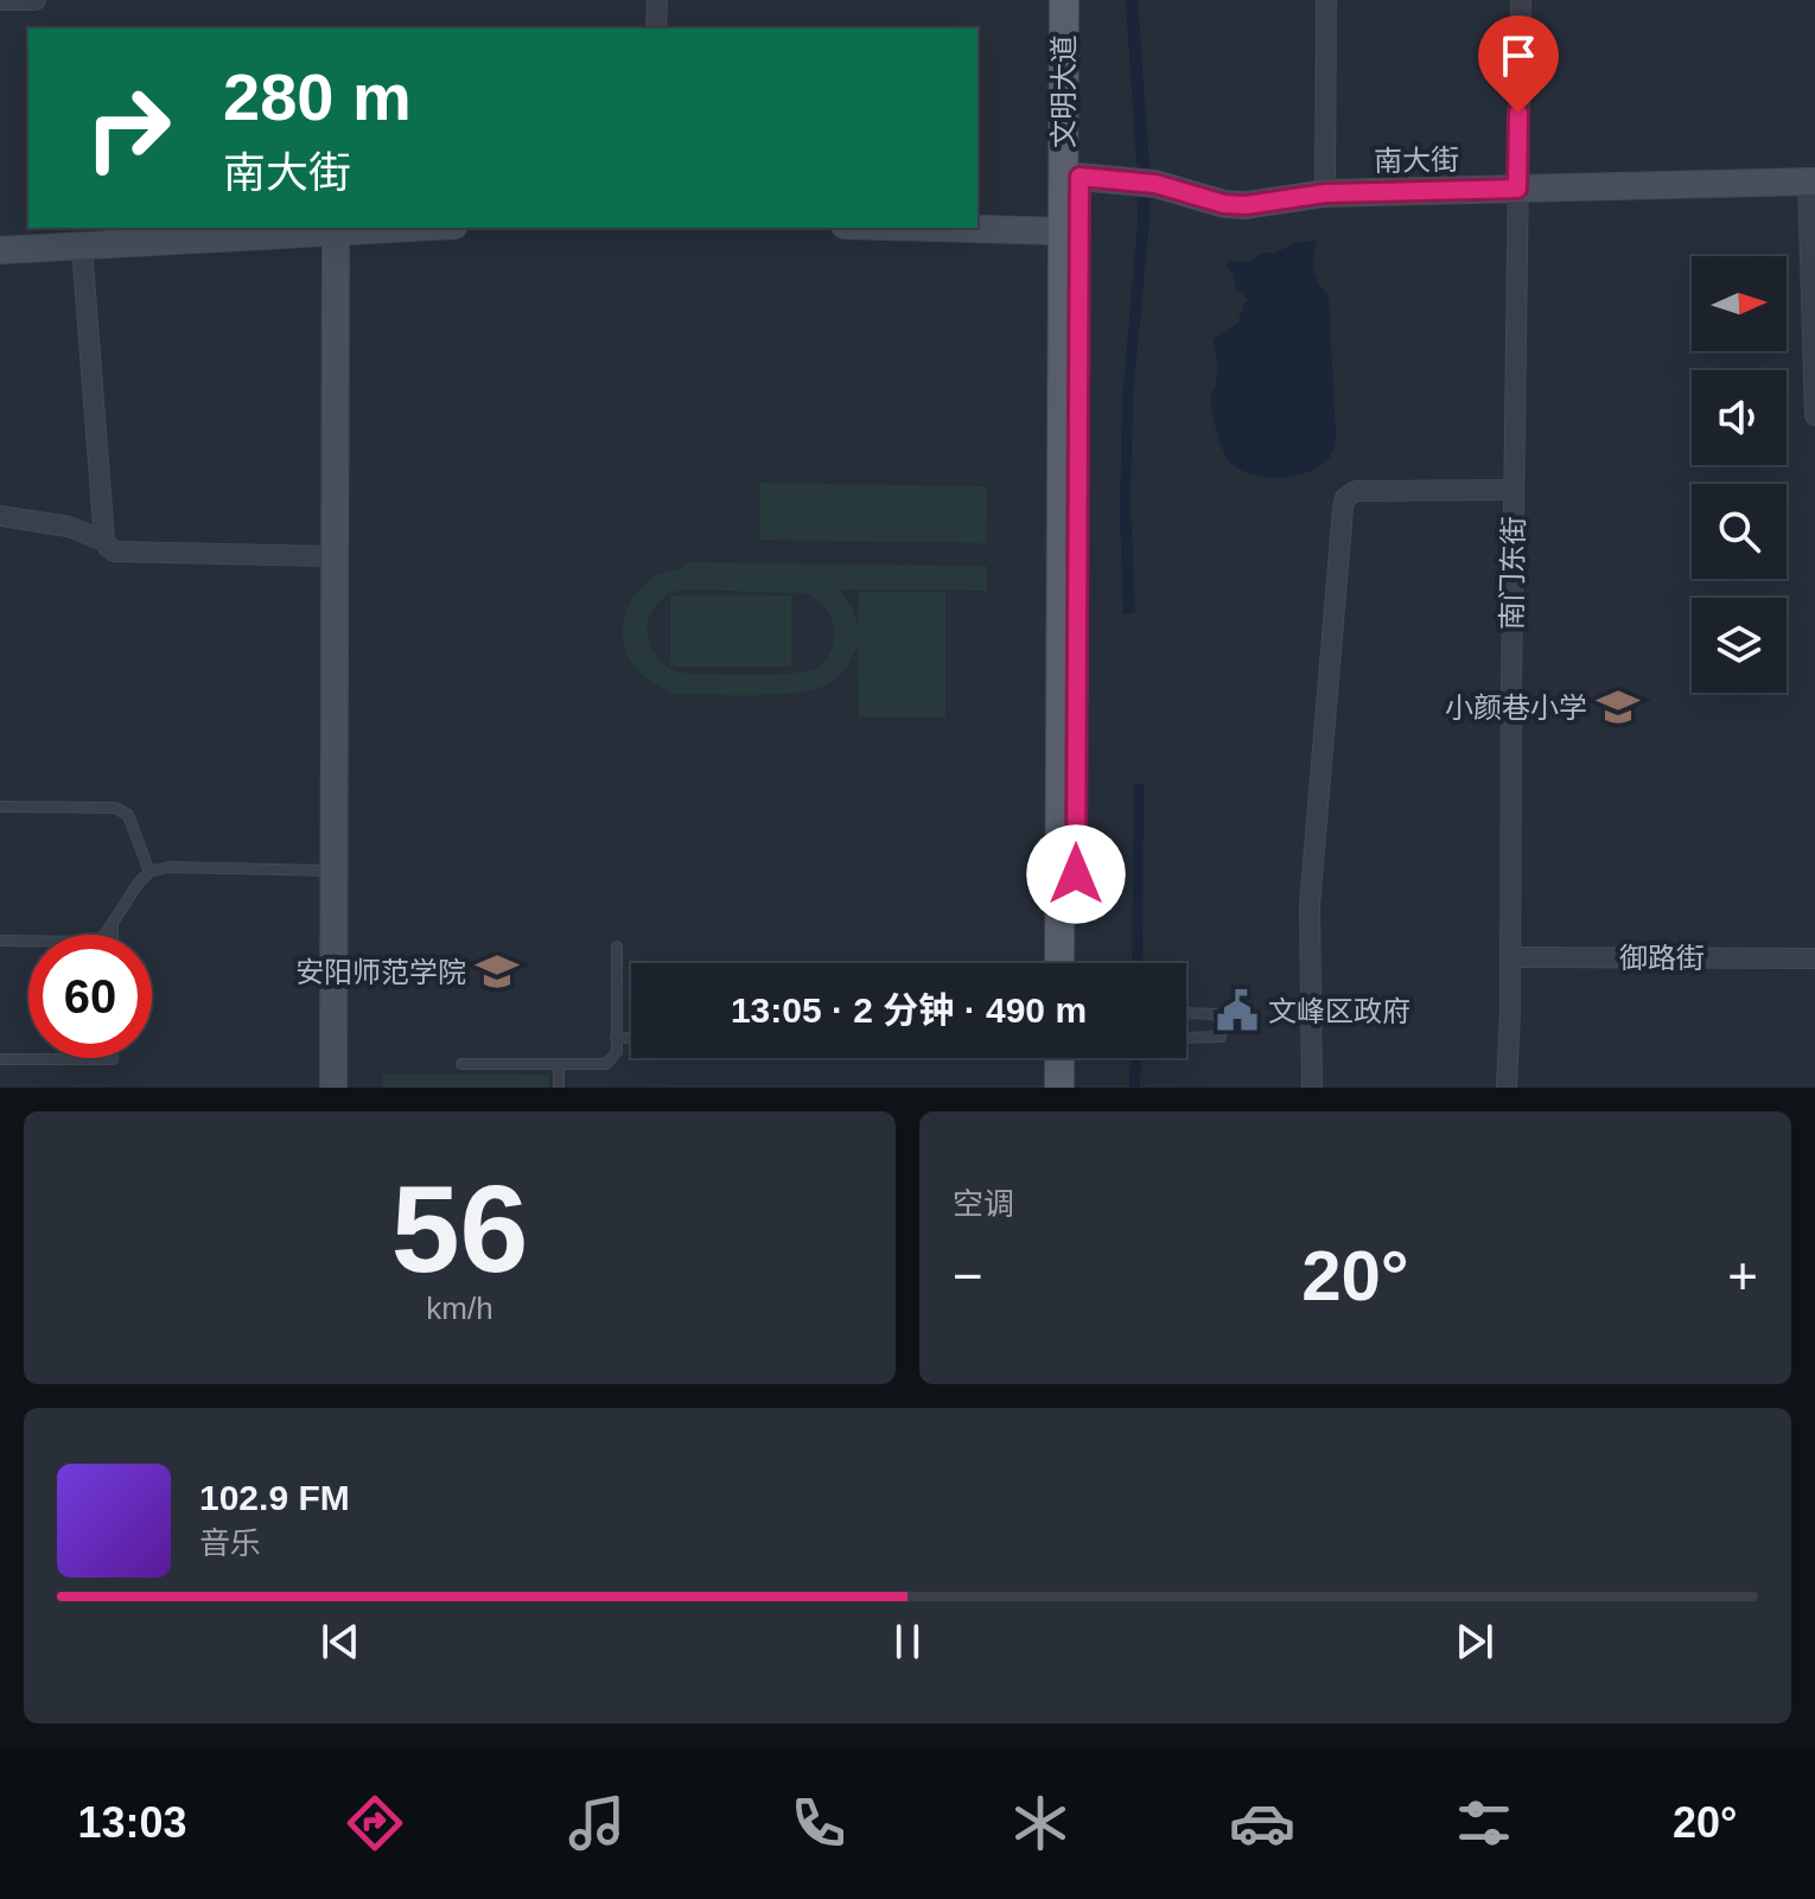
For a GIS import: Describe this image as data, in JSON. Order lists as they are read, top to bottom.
{
  "streets": {
    "main road": ["文明大道"],
    "street": ["南大街", "南门东街", "御路街"]
  },
  "crossings": [
    ["文明大道", "南大街"],
    ["南大街", "南门东街"],
    ["南门东街", "御路街"]
  ],
  "places": {
    "school or university": ["小颜巷小学", "安阳师范学院"],
    "public building": ["文峰区政府"]
  },
  "north": "right",
  "page": {
    "turn": ["280 m", "南大街"],
    "limit": "60",
    "trip": "13:05 · 2 分钟 · 490 m",
    "tile": [
      ["56", "km/h"],
      "空调"
    ],
    "heat": ["−", "20°", "+"],
    "song": ["102.9 FM", "音乐"],
    "tabs": ["13:03", "20°"]
  }
}
